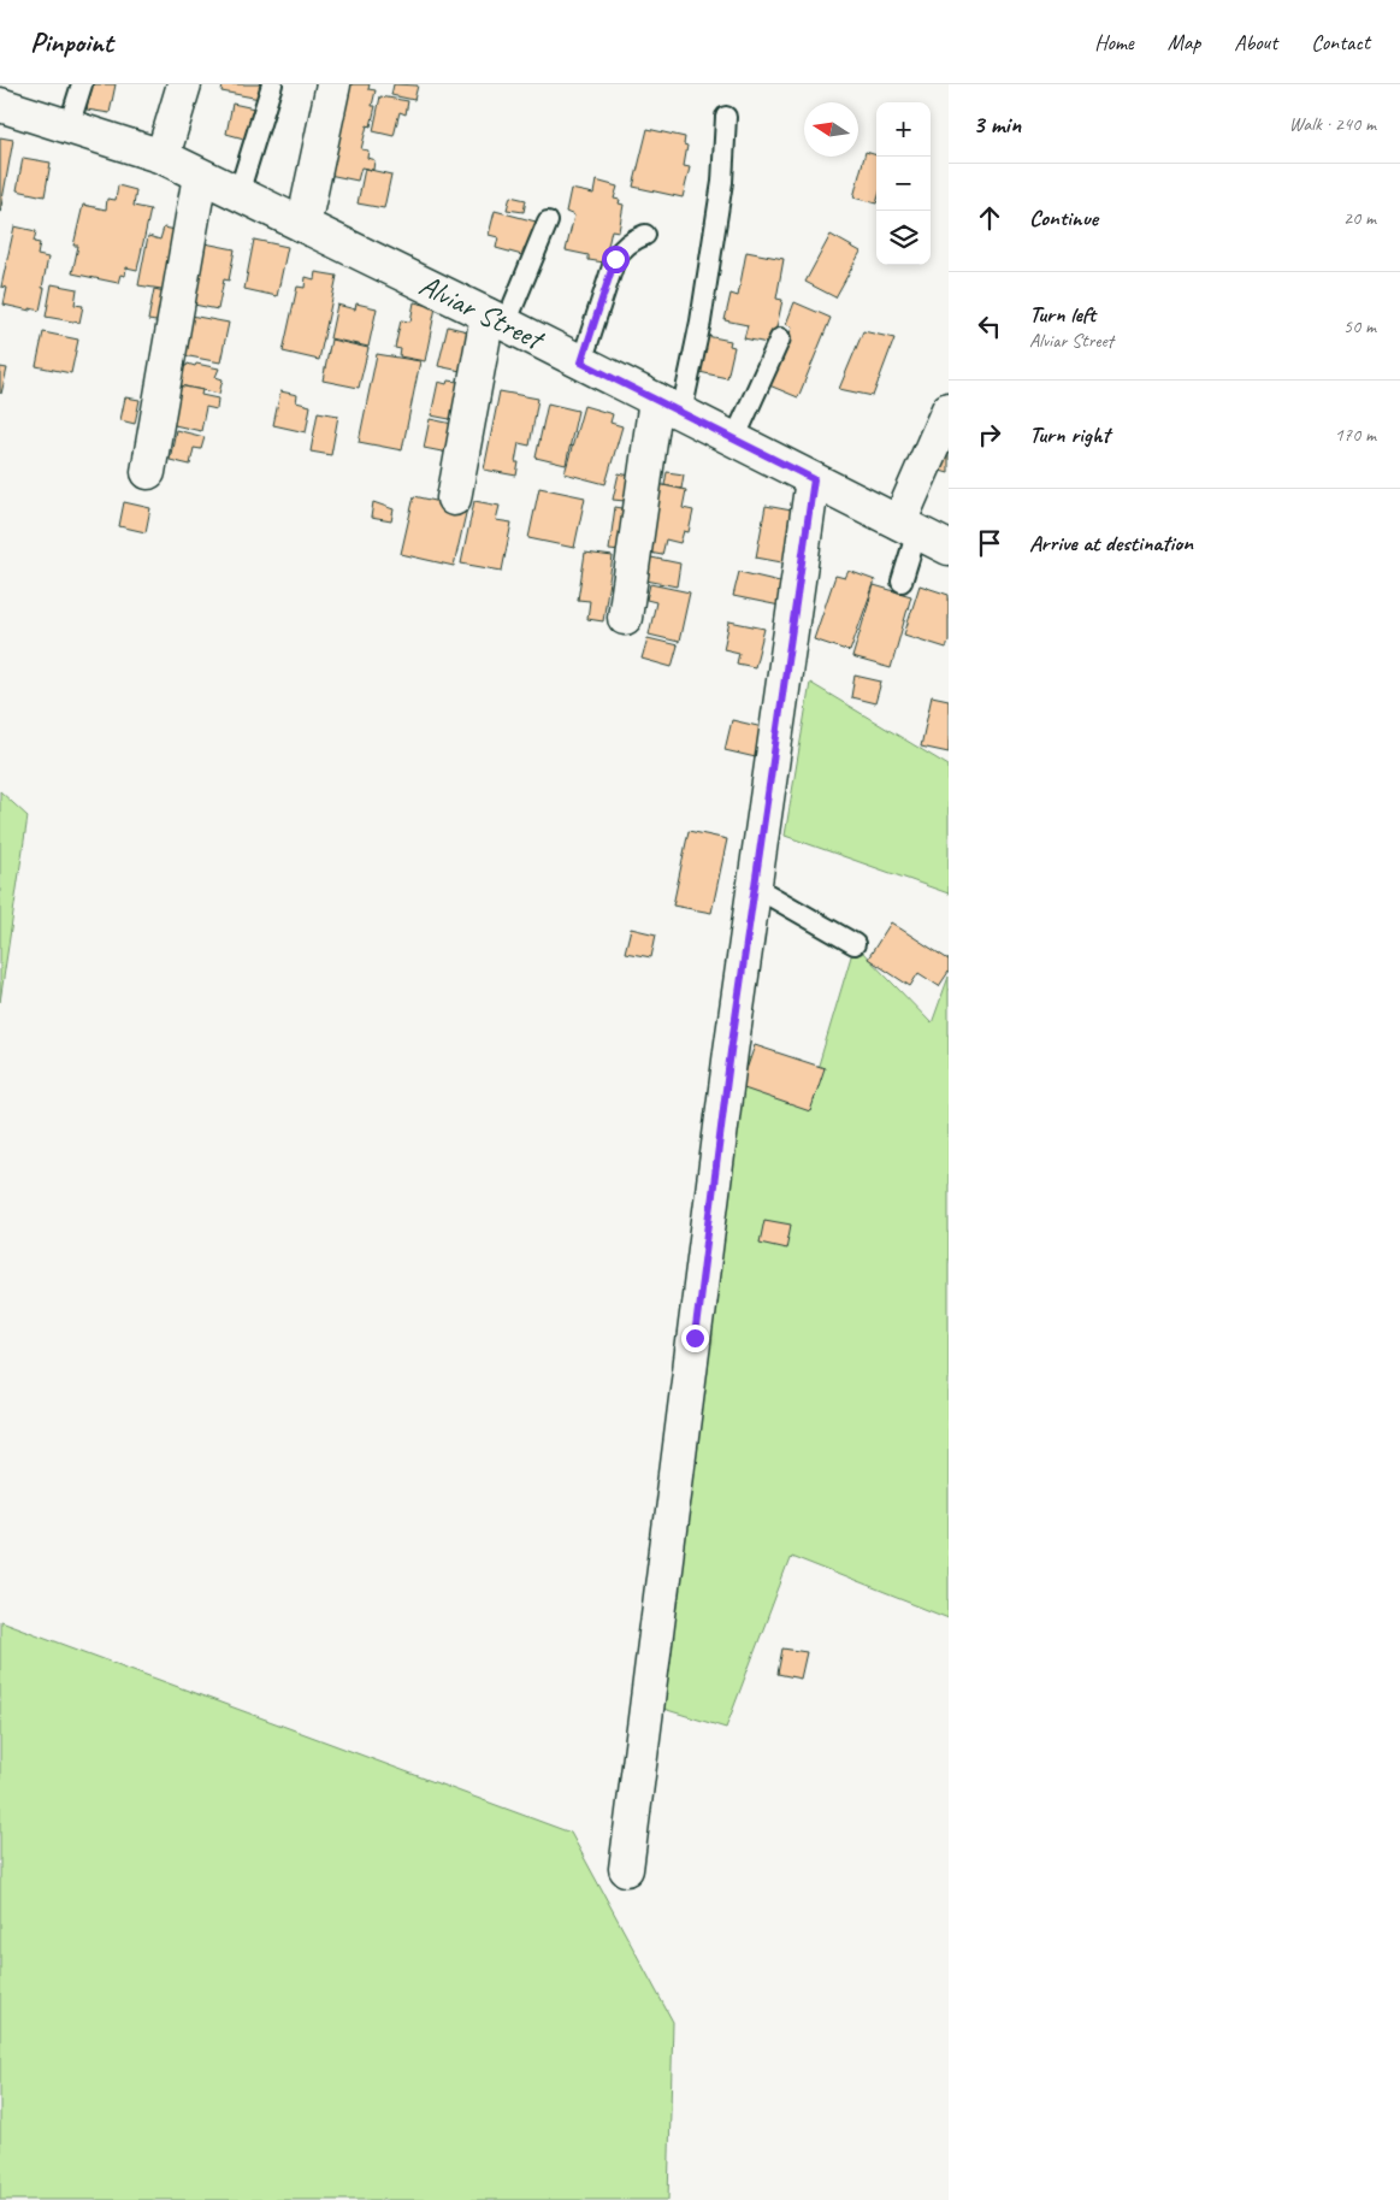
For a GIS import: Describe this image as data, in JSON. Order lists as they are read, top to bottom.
{
  "streets": {
    "street": ["Alviar Street"]
  },
  "north": "left",
  "page": {
    "header": "Pinpoint",
    "nav": [
      "Home",
      "Map",
      "About",
      "Contact"
    ],
    "heading": ["3 min", "Walk · 240 m"],
    "map_buttons": ["+", "−"],
    "list": [
      ["Continue", "20 m"],
      ["Turn left", "Alviar Street", "50 m"],
      ["Turn right", "170 m"],
      "Arrive at destination"
    ]
  }
}
